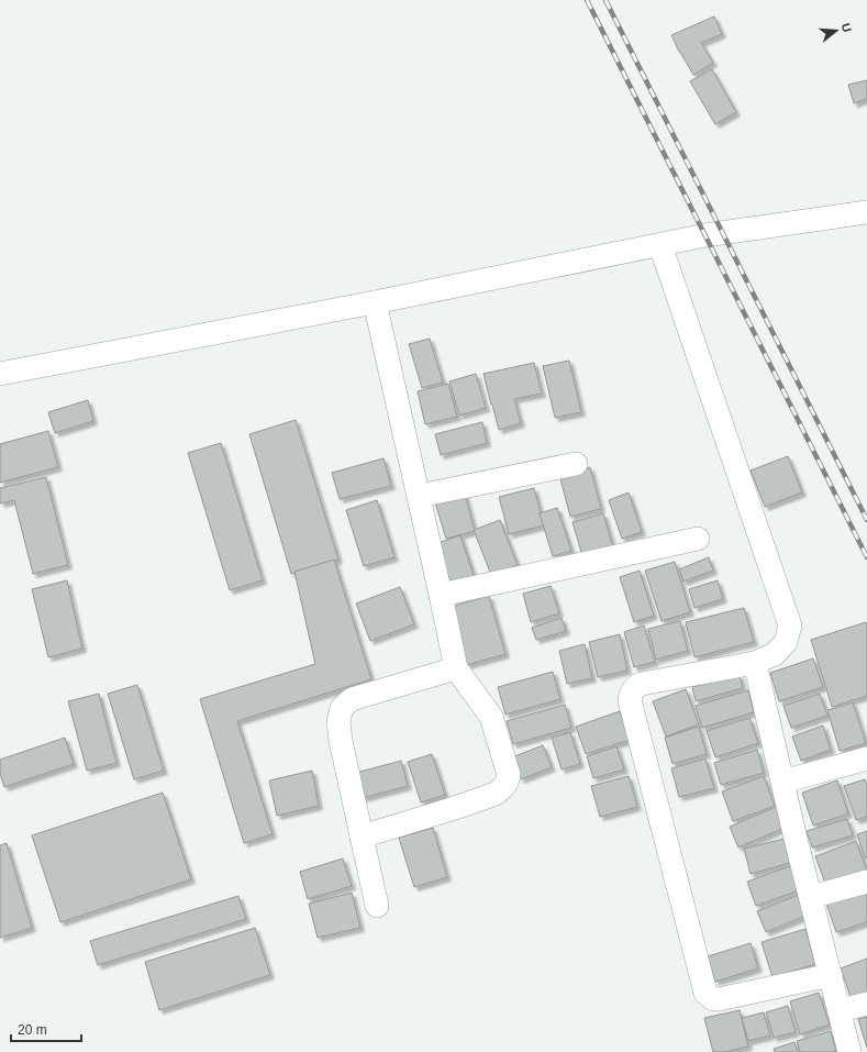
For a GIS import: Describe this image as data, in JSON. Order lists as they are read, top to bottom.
{
  "scale_bar": "20 m",
  "north": "right"
}
